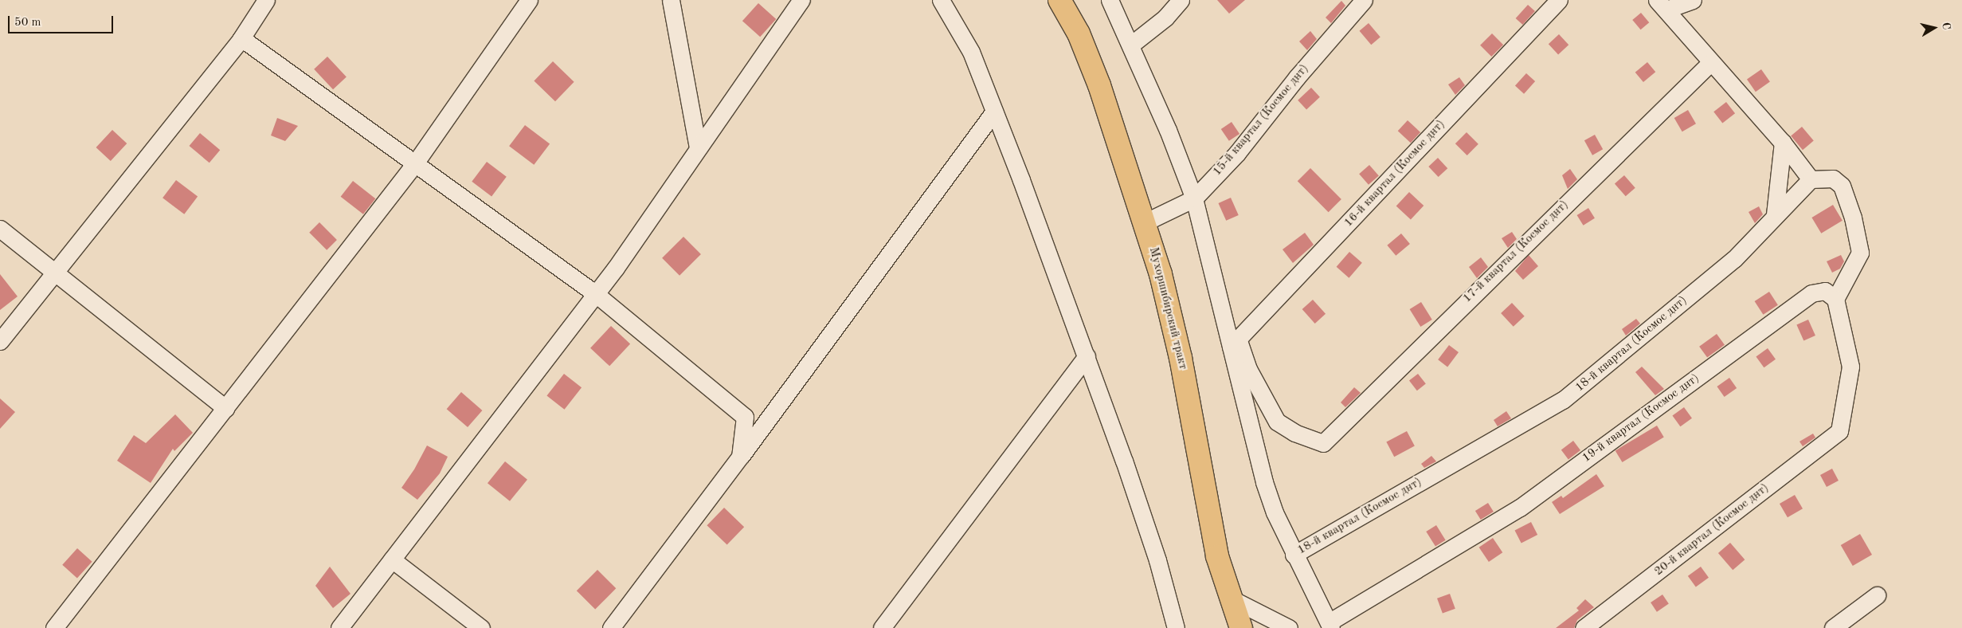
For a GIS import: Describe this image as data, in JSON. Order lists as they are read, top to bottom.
{
  "streets": {
    "main road": ["Мухоршибирский тракт"],
    "street": [
      "15-й квартал (Космос днт)",
      "16-й квартал (Космос днт)",
      "17-й квартал (Космос днт)",
      "18-й квартал (Космос днт)",
      "19-й квартал (Космос днт)",
      "20-й квартал (Космос днт)"
    ]
  },
  "crossings": [
    ["15-й квартал (Космос днт)", "Мухоршибирский тракт"],
    ["16-й квартал (Космос днт)", "17-й квартал (Космос днт)"],
    ["19-й квартал (Космос днт)", "20-й квартал (Космос днт)"]
  ],
  "scale_bar": "50 m",
  "north": "right"
}
